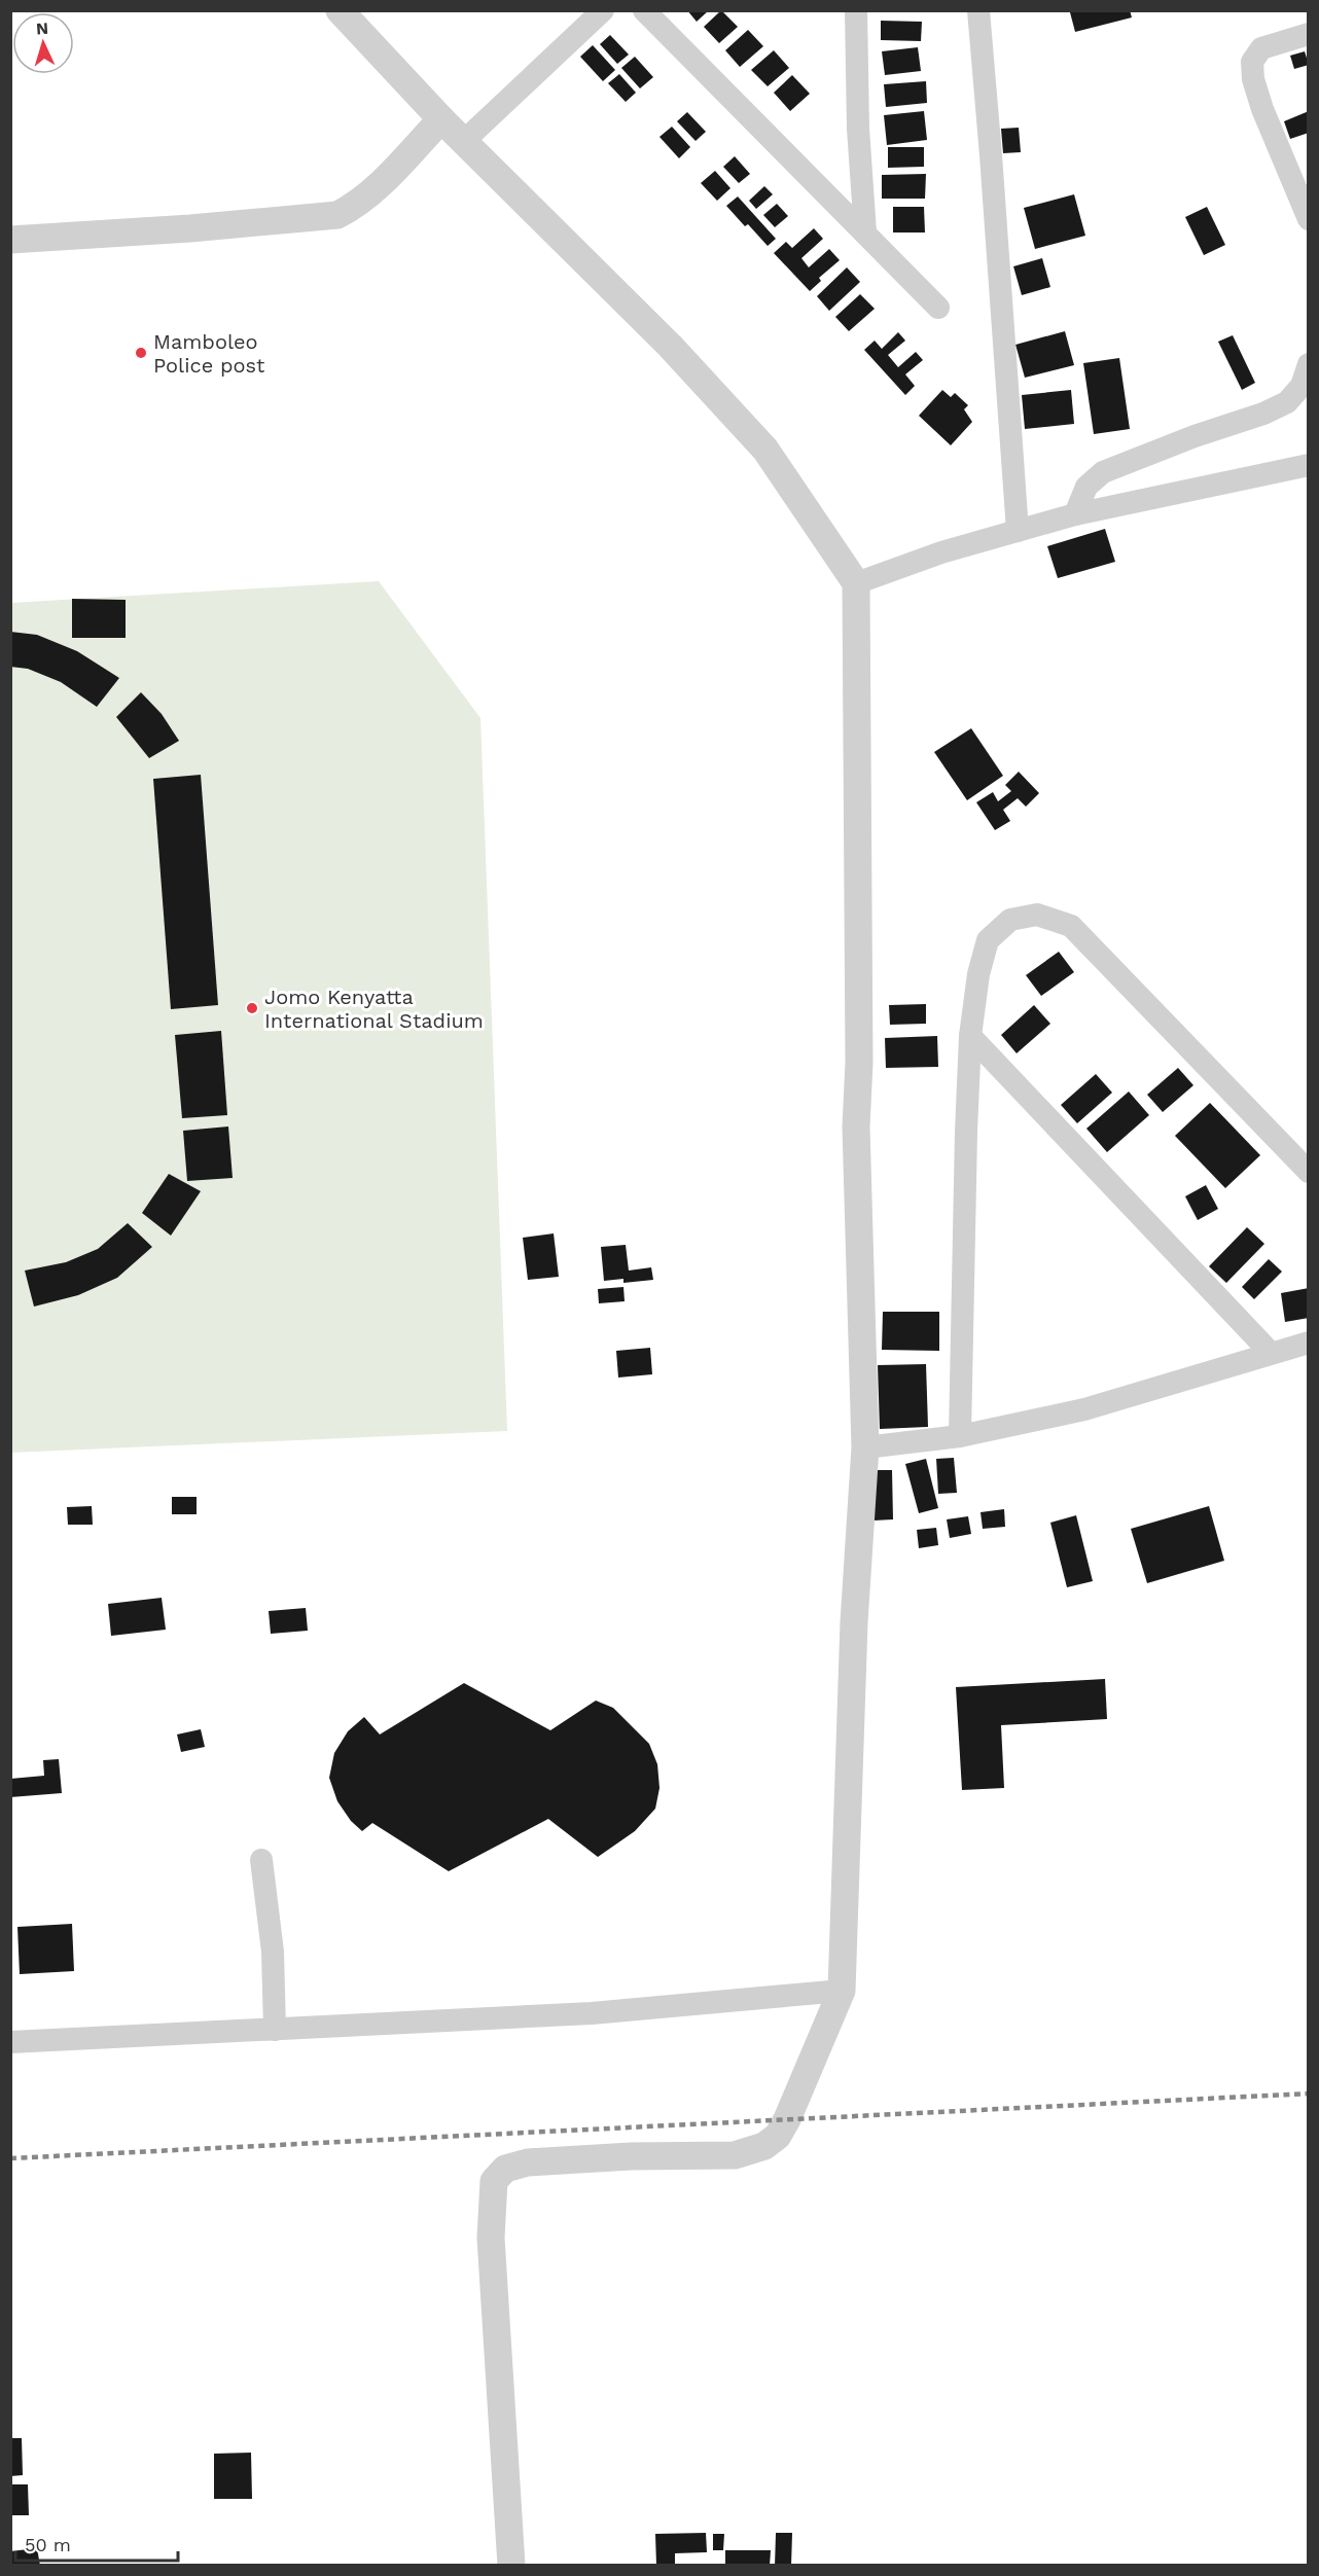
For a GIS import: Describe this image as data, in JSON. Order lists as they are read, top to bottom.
{
  "places": ["Mamboleo Police post", "Jomo Kenyatta International Stadium"],
  "scale_bar": "50 m",
  "north": "top"
}
